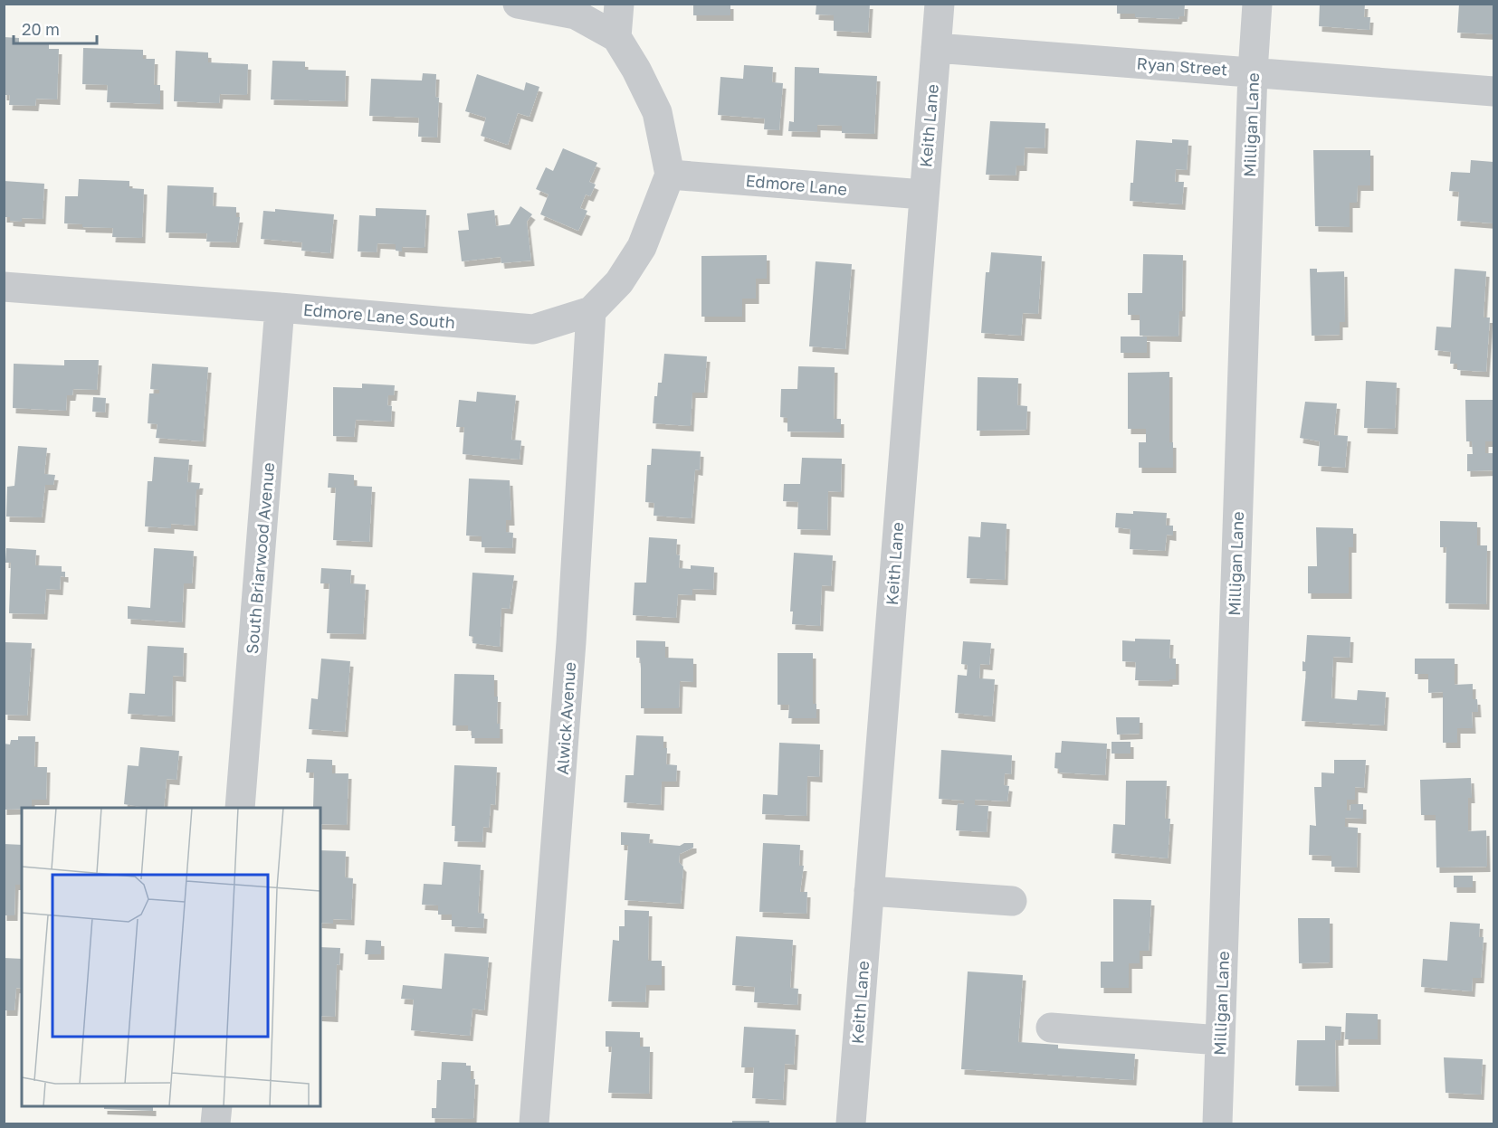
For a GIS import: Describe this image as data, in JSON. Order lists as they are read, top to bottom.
{
  "streets": {
    "street": [
      "Ryan Street",
      "Milligan Lane",
      "Keith Lane",
      "Edmore Lane",
      "Edmore Lane South",
      "South Briarwood Avenue",
      "Alwick Avenue"
    ]
  },
  "crossings": [
    ["Ryan Street", "Milligan Lane"],
    ["Ryan Street", "Keith Lane"],
    ["Keith Lane", "Edmore Lane"],
    ["Edmore Lane", "Edmore Lane South"],
    ["Edmore Lane South", "South Briarwood Avenue"],
    ["Edmore Lane South", "Alwick Avenue"]
  ],
  "scale_bar": "20 m"
}
